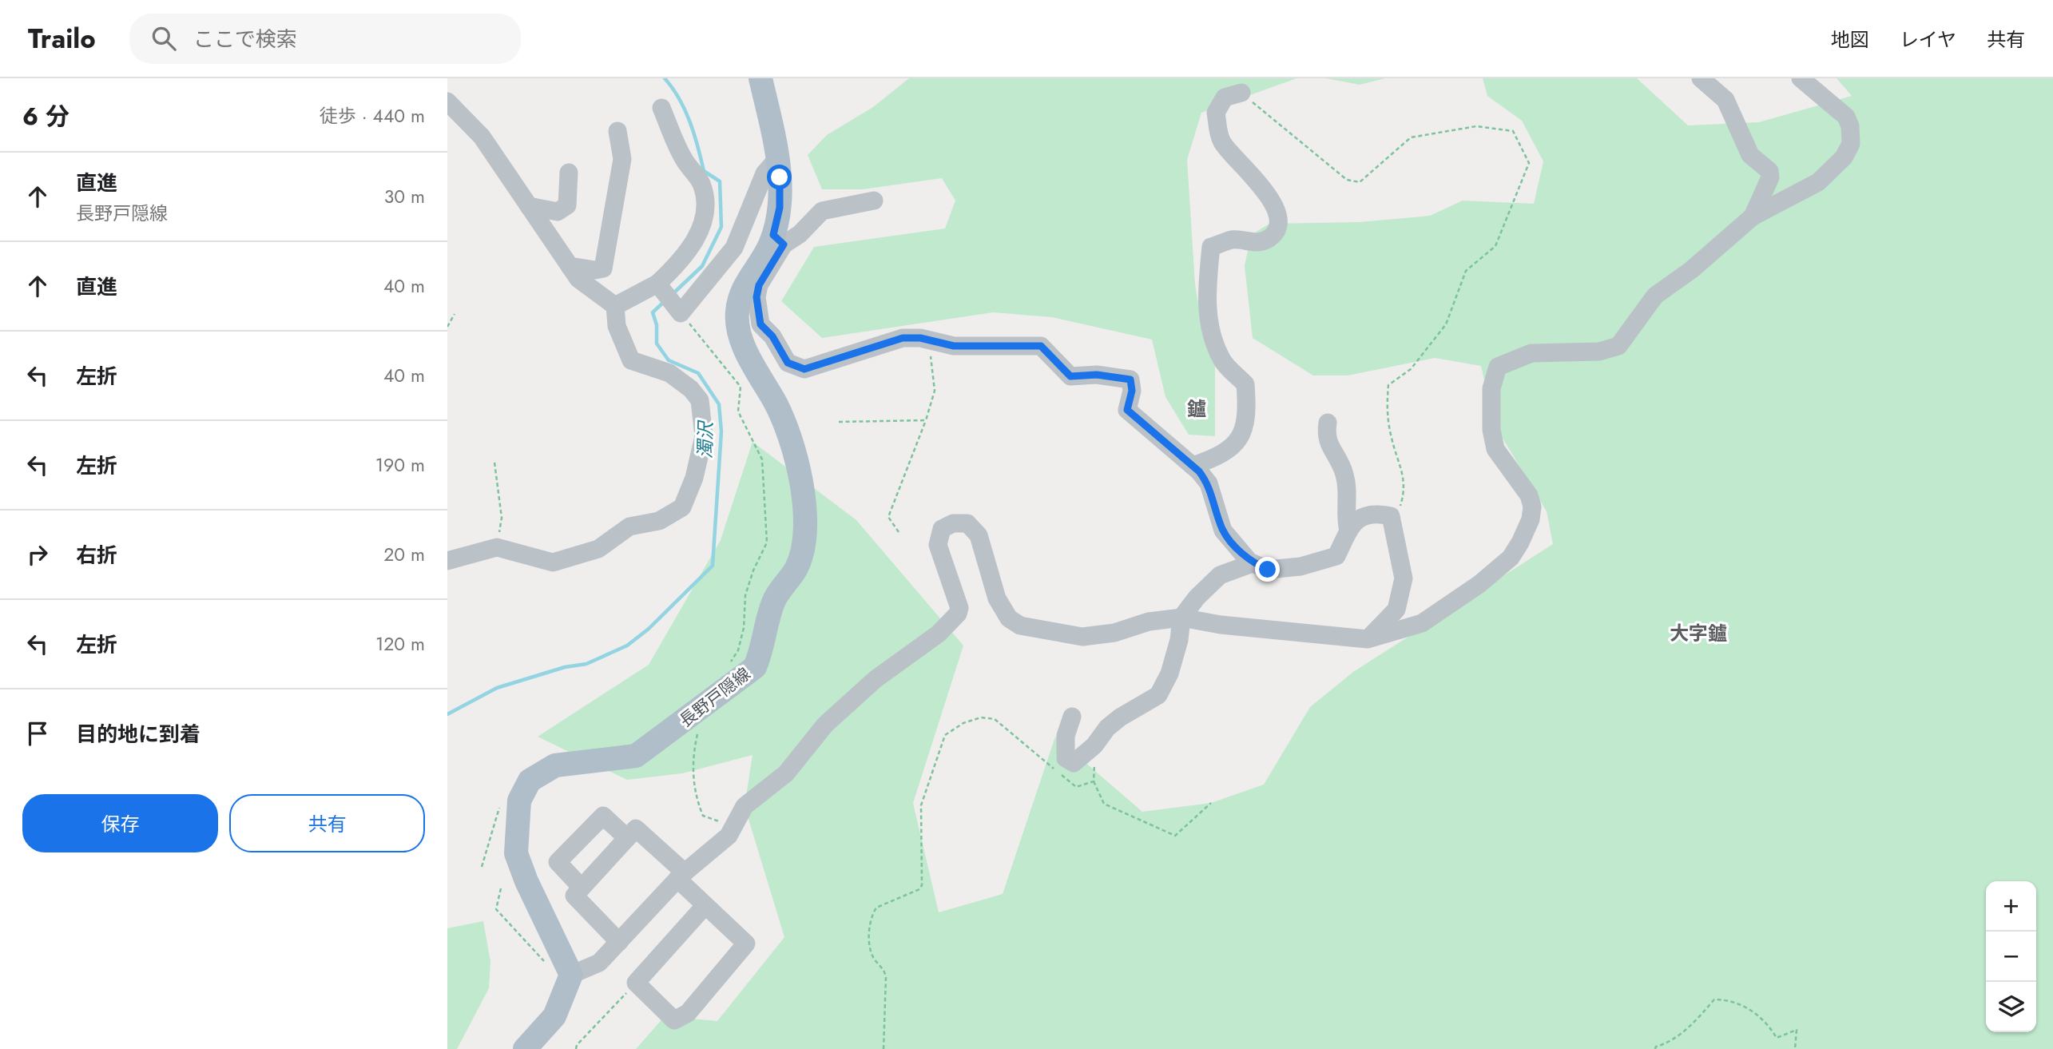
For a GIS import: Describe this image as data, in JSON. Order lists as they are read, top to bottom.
{
  "streets": {
    "main road": ["長野戸隠線"]
  },
  "districts": ["鑪", "大字鑪"],
  "water": ["濁沢"],
  "page": {
    "header": "Trailo",
    "search": "ここで検索",
    "nav": ["地図", "レイヤ", "共有"],
    "heading": ["6 分", "徒歩 · 440 m"],
    "list": [
      ["直進", "長野戸隠線", "30 m"],
      ["直進", "40 m"],
      ["左折", "40 m"],
      ["左折", "190 m"],
      ["右折", "20 m"],
      ["左折", "120 m"],
      "目的地に到着"
    ],
    "buttons": ["保存", "共有"],
    "map_buttons": ["+", "−"]
  }
}
